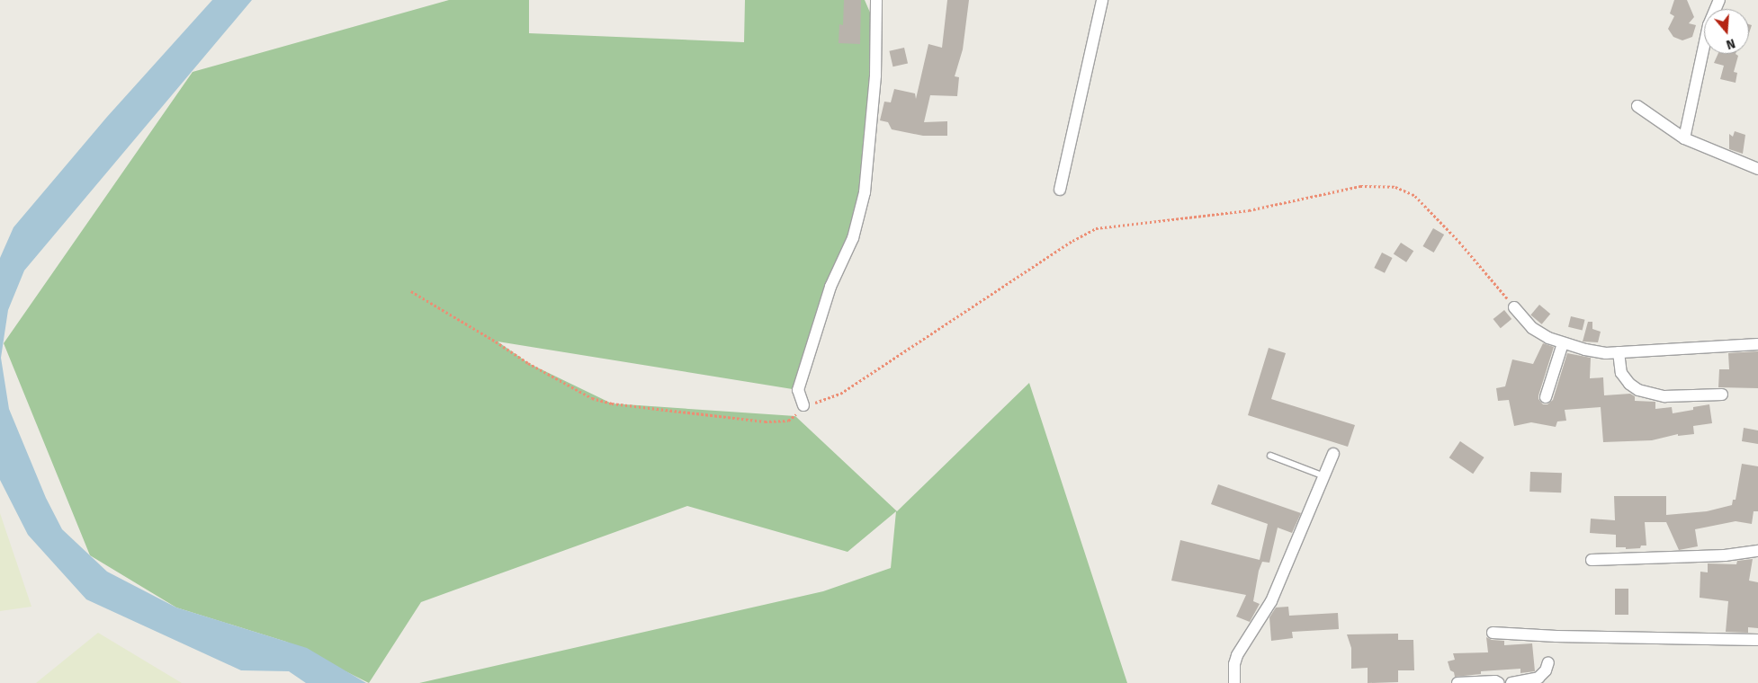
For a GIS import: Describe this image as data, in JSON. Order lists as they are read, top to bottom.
{
  "north": "bottom"
}
